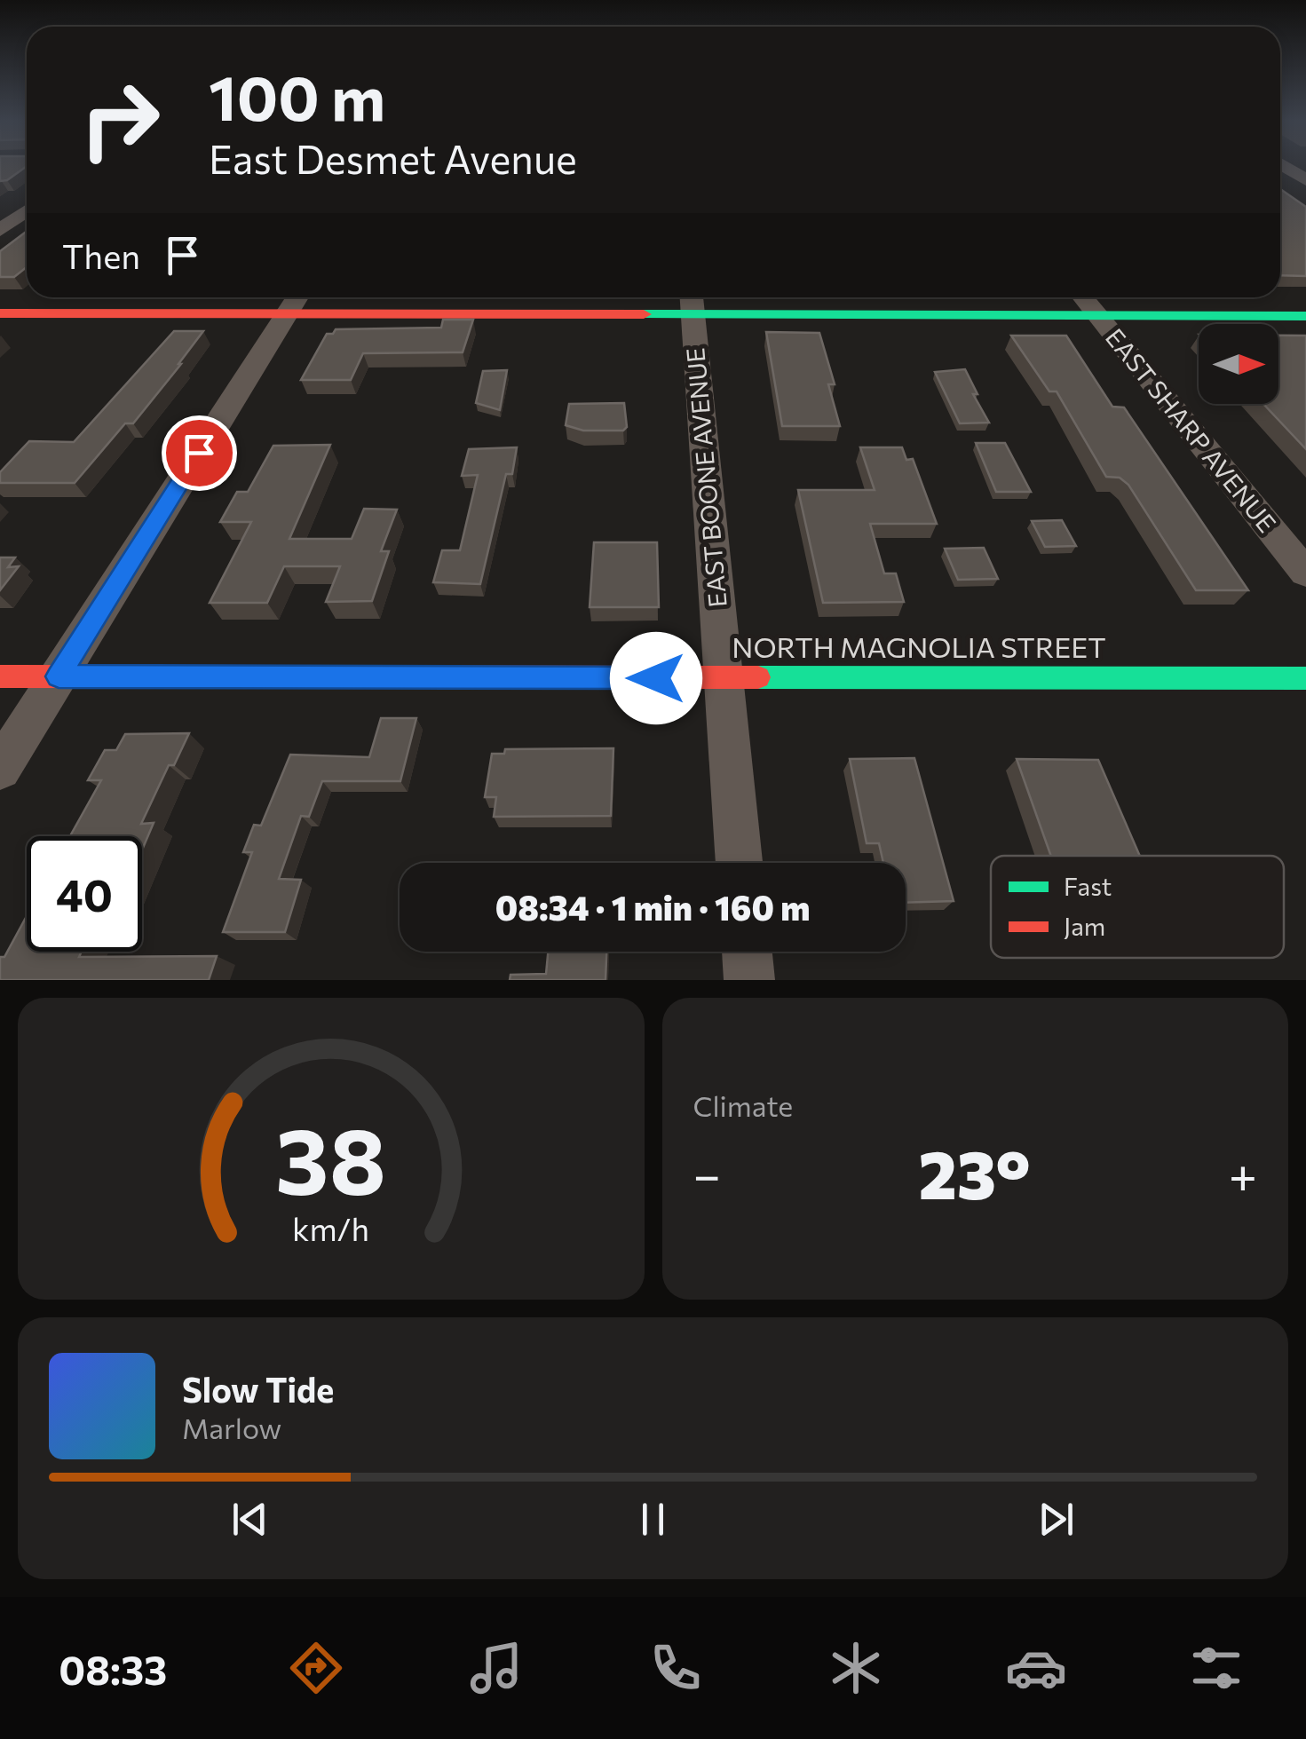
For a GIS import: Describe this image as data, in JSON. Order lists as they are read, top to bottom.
{
  "streets": {
    "street": ["EAST SHARP AVENUE", "EAST BOONE AVENUE", "NORTH MAGNOLIA STREET"]
  },
  "crossings": [
    ["EAST BOONE AVENUE", "NORTH MAGNOLIA STREET"]
  ],
  "legend": ["Fast", "Jam"],
  "north": "right",
  "page": {
    "turn": ["100 m", "East Desmet Avenue"],
    "then": "Then",
    "limit": "40",
    "trip": "08:34 · 1 min · 160 m",
    "tile": "Climate",
    "heat": ["−", "23°", "+"],
    "song": ["Slow Tide", "Marlow"],
    "tabs": "08:33",
    "gauge": ["38", "km/h"]
  }
}
